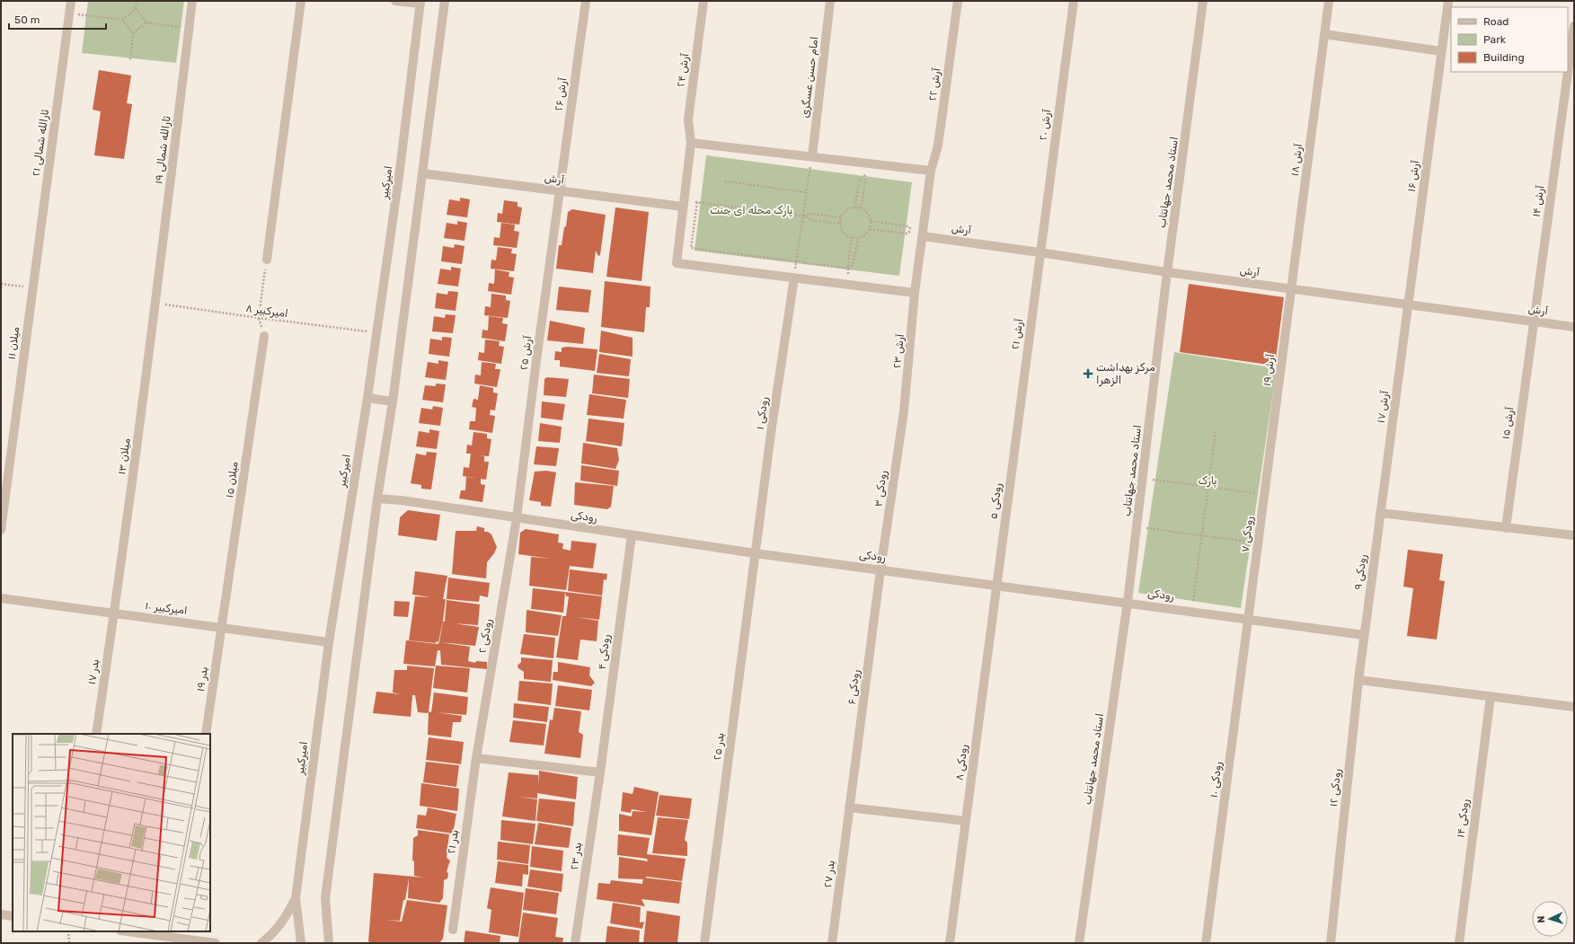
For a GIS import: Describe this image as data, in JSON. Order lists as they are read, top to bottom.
{
  "streets": {
    "street": [
      "آرش ۲۴",
      "امام حسن عسگری",
      "آرش ۲۲",
      "آرش ۲۶",
      "آرش ۲۰",
      "ثارالله شمالی ۲۱",
      "ثارالله شمالی ۱۹",
      "آرش ۱۸",
      "آرش ۱۶",
      "آرش",
      "امیرکبیر",
      "استاد محمد جهانتاب",
      "آرش ۱۴",
      "آرش ۲۱",
      "میلان ۱۱",
      "آرش ۲۳",
      "آرش ۲۵",
      "آرش ۱۹",
      "آرش ۱۷",
      "رودکی ۱",
      "آرش ۱۵",
      "میلان ۱۳",
      "میلان ۱۵",
      "رودکی ۳",
      "رودکی ۵",
      "رودکی",
      "رودکی ۷",
      "رودکی ۹",
      "امیرکبیر ۱۰",
      "رودکی ۲",
      "رودکی ۴",
      "بدر ۱۷",
      "بدر ۱۹",
      "رودکی ۶",
      "بدر ۲۵",
      "رودکی ۸",
      "رودکی ۱۰",
      "رودکی ۱۲",
      "رودکی ۱۴",
      "بدر ۲۱",
      "بدر ۲۳",
      "بدر ۲۷"
    ],
    "path": ["امیرکبیر ۸"]
  },
  "crossings": [
    ["آرش ۲۴", "آرش"],
    ["آرش ۲۴", "رودکی ۱"],
    ["آرش ۲۲", "آرش"],
    ["آرش ۲۲", "آرش ۲۳"],
    ["آرش ۲۶", "آرش"],
    ["آرش ۲۶", "آرش ۲۵"],
    ["آرش ۲۰", "آرش"],
    ["آرش ۲۰", "آرش ۲۱"],
    ["ثارالله شمالی ۲۱", "میلان ۱۱"],
    ["ثارالله شمالی ۱۹", "امیرکبیر ۸"],
    ["ثارالله شمالی ۱۹", "میلان ۱۳"],
    ["آرش ۱۸", "آرش"],
    ["آرش ۱۸", "آرش ۱۹"],
    ["آرش ۱۶", "آرش"],
    ["آرش ۱۶", "آرش ۱۷"],
    ["آرش", "استاد محمد جهانتاب"],
    ["آرش", "آرش ۱۴"],
    ["آرش", "آرش ۲۱"],
    ["آرش", "آرش ۲۳"],
    ["آرش", "آرش ۲۵"],
    ["آرش", "آرش ۱۹"],
    ["آرش", "آرش ۱۷"],
    ["آرش", "آرش ۱۵"],
    ["امیرکبیر", "امیرکبیر ۸"],
    ["امیرکبیر", "امیرکبیر ۱۰"],
    ["استاد محمد جهانتاب", "رودکی"],
    ["آرش ۱۴", "آرش ۱۵"],
    ["امیرکبیر ۸", "میلان ۱۳"],
    ["آرش ۲۱", "رودکی ۵"],
    ["آرش ۲۳", "رودکی ۳"],
    ["آرش ۲۵", "رودکی"],
    ["آرش ۲۵", "رودکی ۲"],
    ["آرش ۱۹", "رودکی ۷"],
    ["آرش ۱۷", "رودکی ۹"],
    ["رودکی ۱", "رودکی"],
    ["رودکی ۱", "بدر ۲۵"],
    ["میلان ۱۳", "امیرکبیر ۱۰"],
    ["میلان ۱۳", "بدر ۱۷"],
    ["میلان ۱۵", "امیرکبیر ۱۰"],
    ["میلان ۱۵", "بدر ۱۹"],
    ["رودکی ۳", "رودکی"],
    ["رودکی ۳", "رودکی ۶"],
    ["رودکی ۵", "رودکی"],
    ["رودکی ۵", "رودکی ۸"],
    ["رودکی", "رودکی ۷"],
    ["رودکی", "رودکی ۹"],
    ["رودکی", "رودکی ۲"],
    ["رودکی", "رودکی ۴"],
    ["رودکی", "رودکی ۶"],
    ["رودکی", "بدر ۲۵"],
    ["رودکی", "رودکی ۸"],
    ["رودکی", "رودکی ۱۰"],
    ["رودکی", "رودکی ۱۲"],
    ["رودکی ۷", "رودکی ۱۰"],
    ["رودکی ۹", "رودکی ۱۲"],
    ["امیرکبیر ۱۰", "بدر ۱۷"],
    ["امیرکبیر ۱۰", "بدر ۱۹"],
    ["رودکی ۲", "بدر ۲۱"],
    ["رودکی ۴", "بدر ۲۳"],
    ["رودکی ۶", "بدر ۲۷"]
  ],
  "parks": ["پارک محله ای جنت", "پارک"],
  "places": {
    "health": ["مرکز بهداشت الزهرا"]
  },
  "legend": ["Road", "Park", "Building"],
  "scale_bar": "50 m",
  "north": "left"
}
